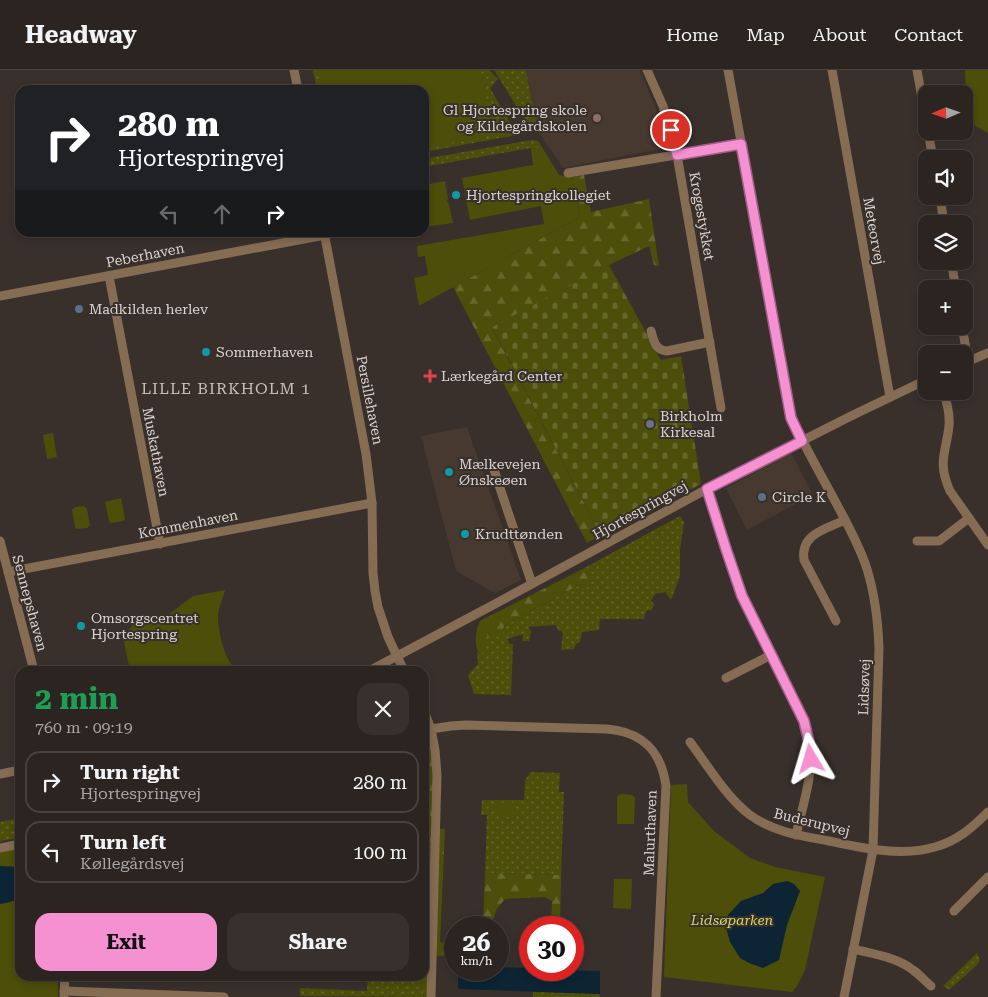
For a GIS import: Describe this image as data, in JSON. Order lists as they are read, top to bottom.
{
  "streets": {
    "street": [
      "Krogestykket",
      "Meteorvej",
      "Peberhaven",
      "Persillehaven",
      "Muskathaven",
      "Hjortespringvej",
      "Kommenhaven",
      "Sennepshaven",
      "Lidsøvej",
      "Buderupvej",
      "Malurthaven"
    ]
  },
  "crossings": [
    ["Meteorvej", "Hjortespringvej"],
    ["Peberhaven", "Muskathaven"],
    ["Persillehaven", "Hjortespringvej"],
    ["Persillehaven", "Kommenhaven"],
    ["Muskathaven", "Kommenhaven"],
    ["Hjortespringvej", "Lidsøvej"],
    ["Kommenhaven", "Sennepshaven"],
    ["Lidsøvej", "Buderupvej"]
  ],
  "districts": ["LILLE BIRKHOLM 1"],
  "parks": ["Lidsøparken"],
  "places": {
    "other": [
      "Gl Hjortespring skole og Kildegårdskolen",
      "Hjortespringkollegiet",
      "Madkilden herlev",
      "Sommerhaven",
      "Birkholm Kirkesal",
      "Mælkevejen Ønskeøen",
      "Circle K",
      "Krudttønden",
      "Omsorgscentret Hjortespring"
    ],
    "health": ["Lærkegård Center"]
  },
  "north": "left",
  "page": {
    "header": "Headway",
    "nav": [
      "Home",
      "Map",
      "About",
      "Contact"
    ],
    "map_buttons": ["+", "−"],
    "turn": ["280 m", "Hjortespringvej"],
    "heading": ["2 min", "760 m · 09:19"],
    "list": [
      {
        "name": "Turn right",
        "note": "Hjortespringvej",
        "value": "280 m"
      },
      {
        "name": "Turn left",
        "note": "Køllegårdsvej",
        "value": "100 m"
      }
    ],
    "buttons": ["Exit", "Share"],
    "speed": "26 km/h",
    "limit": "30"
  }
}
